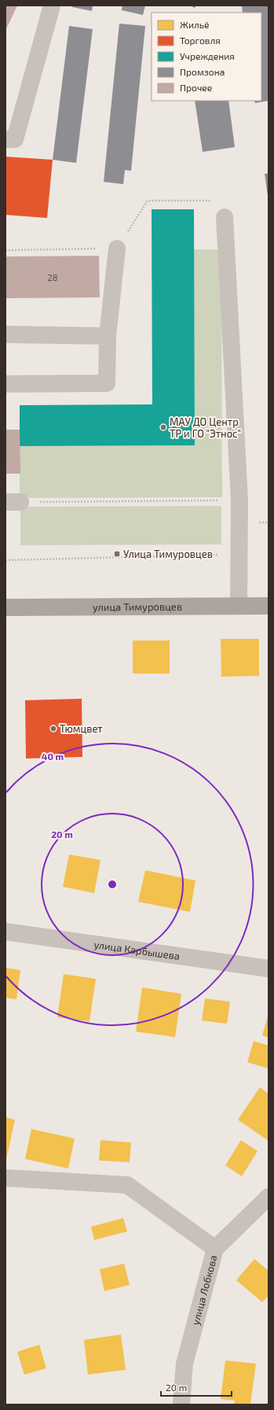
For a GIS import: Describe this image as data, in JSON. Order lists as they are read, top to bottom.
{
  "streets": {
    "main road": ["улица Тимуровцев"],
    "street": ["улица Карбышева", "улица Лобкова"]
  },
  "places": {
    "other": ["МАУ ДО Центр ТР и ГО \"Этнос\"", "Тюмцвет"],
    "transit": ["Улица Тимуровцев"]
  },
  "house_numbers": ["28"],
  "legend": [
    "Жильё",
    "Торговля",
    "Учреждения",
    "Промзона",
    "Прочее"
  ],
  "scale_bar": "20 m",
  "rings": ["40 m", "20 m"]
}
